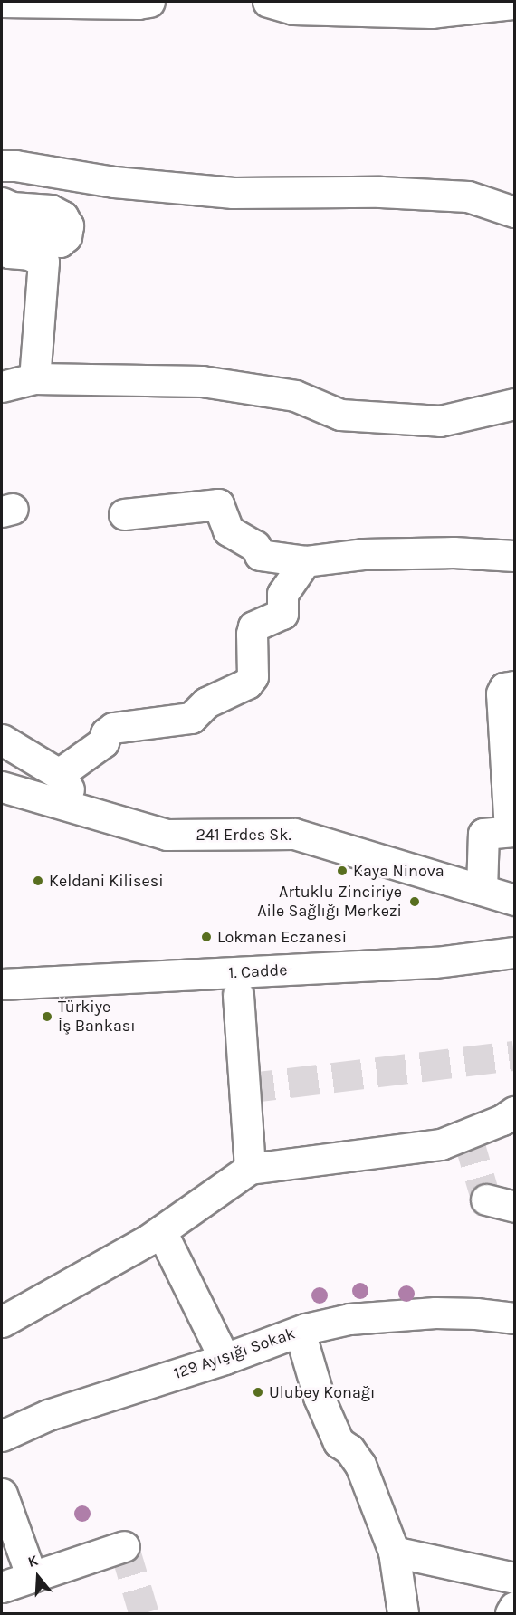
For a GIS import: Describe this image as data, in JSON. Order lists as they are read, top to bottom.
{
  "streets": {
    "street": ["241 Erdes Sk.", "1. Cadde", "129 Ayışığı Sokak"]
  },
  "places": [
    "Kaya Ninova",
    "Keldani Kilisesi",
    "Artuklu Zinciriye Aile Sağlığı Merkezi",
    "Lokman Eczanesi",
    "Türkiye İş Bankası",
    "Ulubey Konağı"
  ],
  "north": "top"
}
